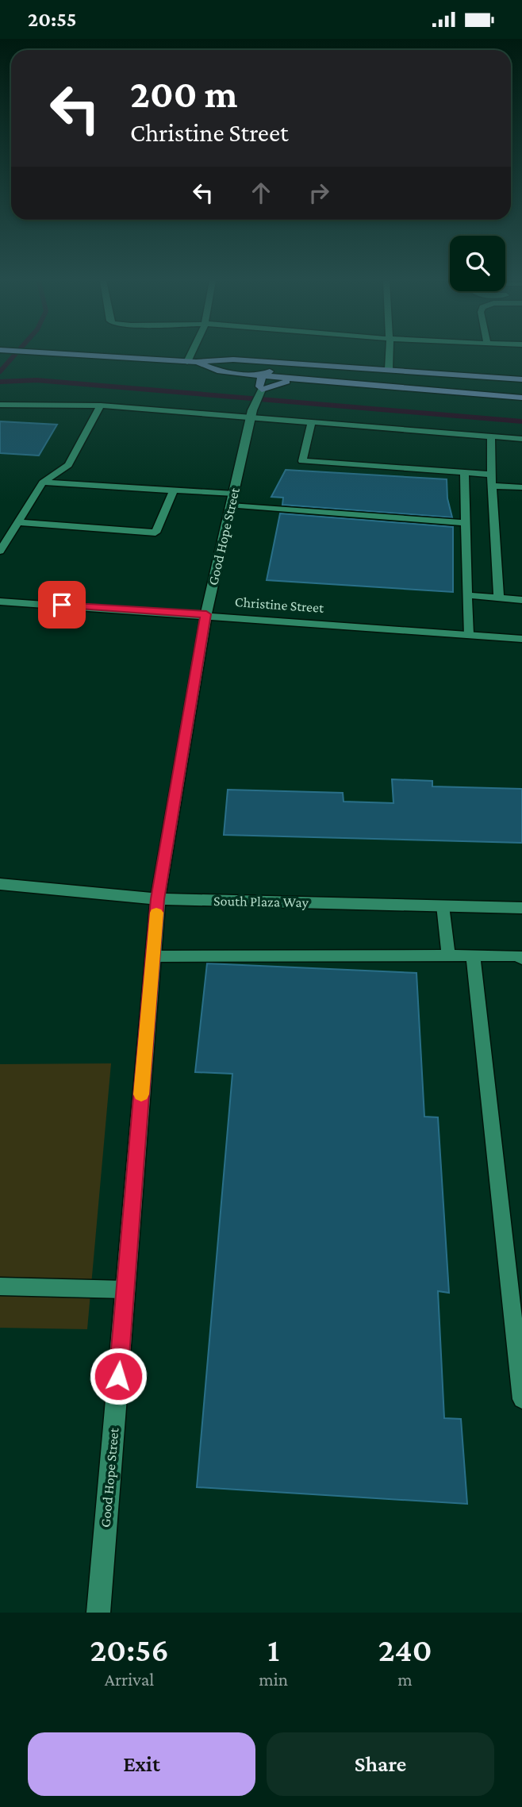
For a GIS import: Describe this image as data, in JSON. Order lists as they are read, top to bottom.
{
  "streets": {
    "street": ["Good Hope Street", "Christine Street", "South Plaza Way"]
  },
  "crossings": [
    ["Good Hope Street", "Christine Street"],
    ["Good Hope Street", "South Plaza Way"]
  ],
  "page": {
    "status": "20:55",
    "turn": ["200 m", "Christine Street"],
    "eta": [
      "20:56",
      "Arrival",
      "1",
      "min",
      "240",
      "m"
    ],
    "buttons": ["Exit", "Share"]
  }
}
